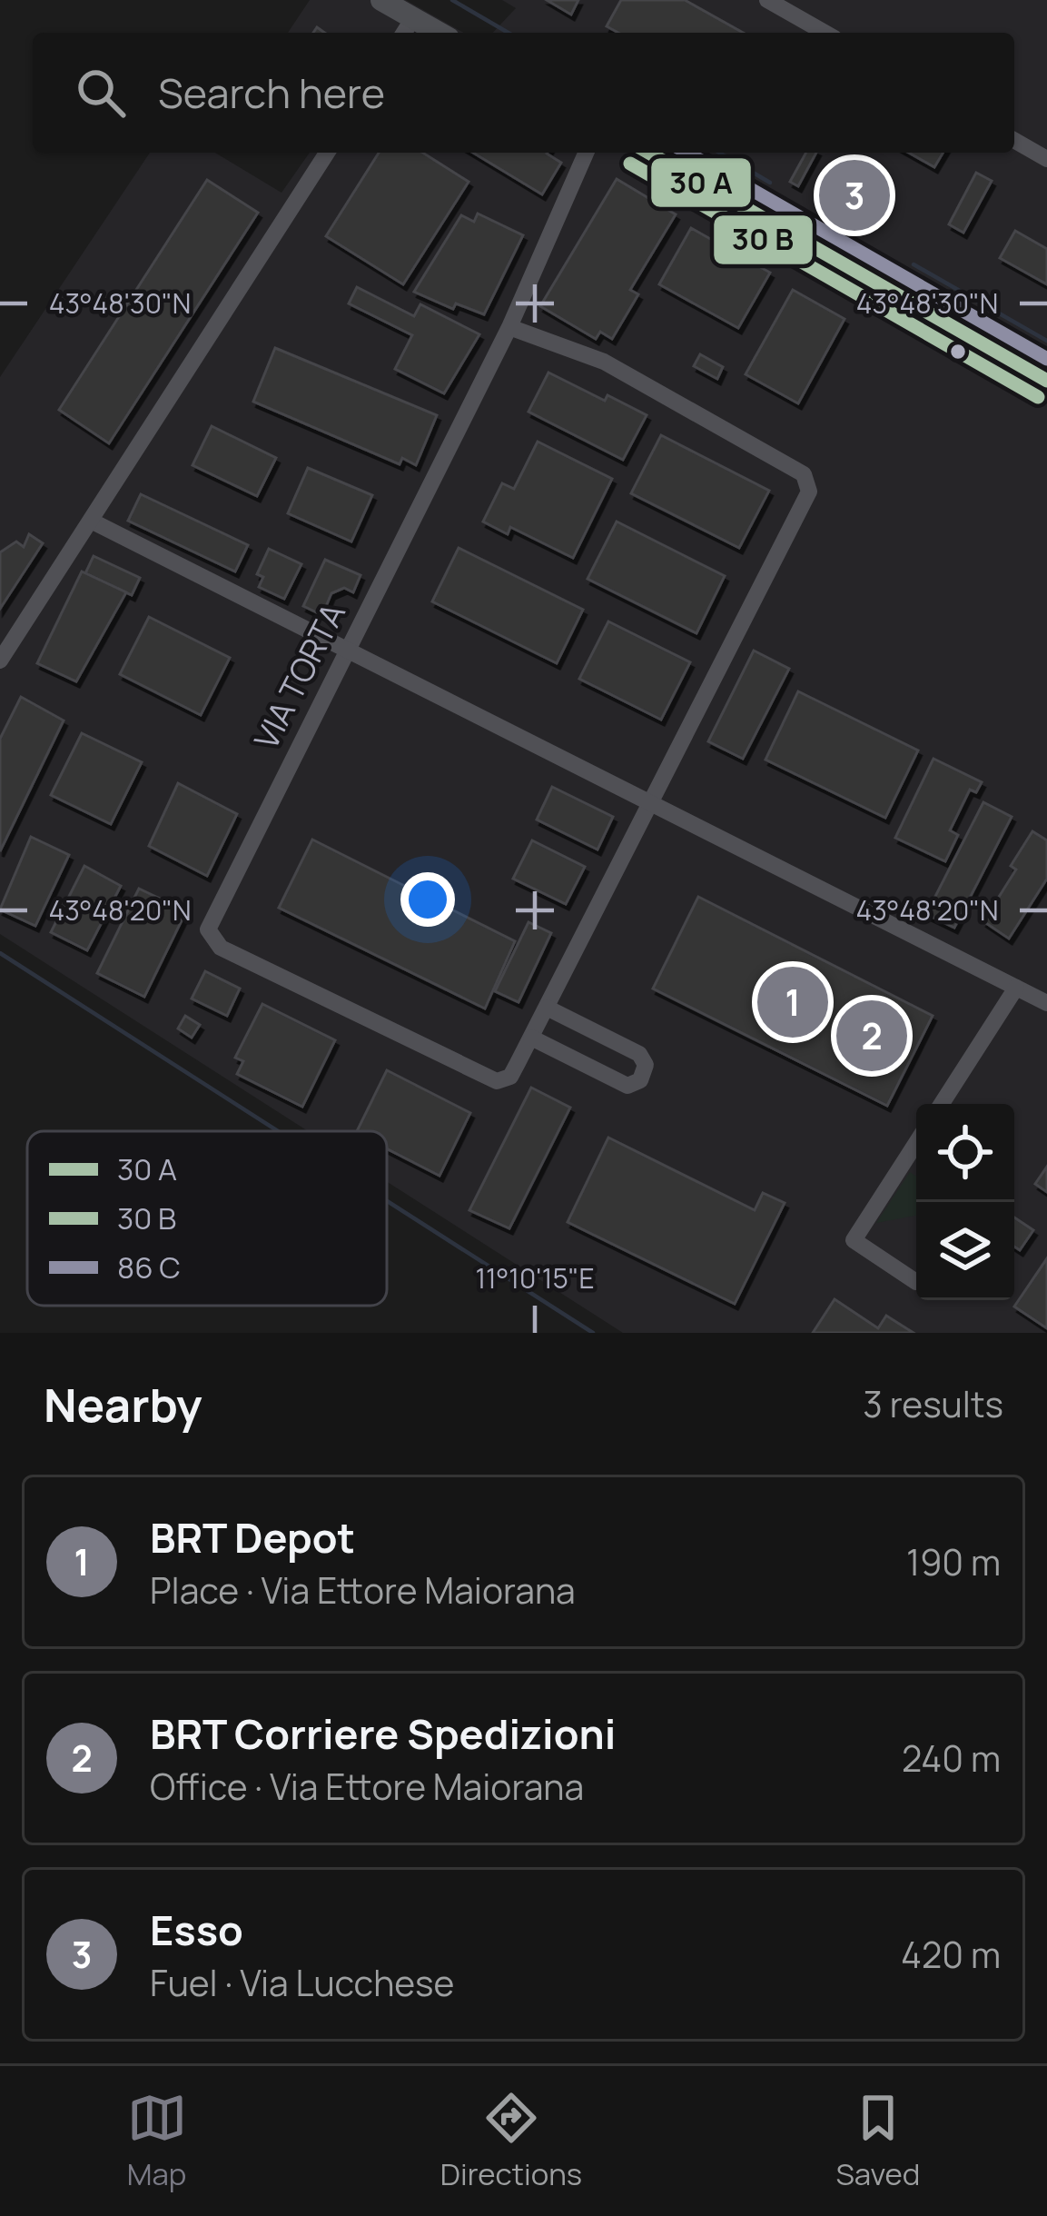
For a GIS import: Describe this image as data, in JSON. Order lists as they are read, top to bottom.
{
  "streets": {
    "street": ["VIA TORTA"]
  },
  "legend": ["30 A", "30 B", "86 C"],
  "page": {
    "search": "Search here",
    "pins": ["3", "1", "2"],
    "heading": ["Nearby", "3 results"],
    "list": [
      {
        "mark": "1",
        "name": "BRT Depot",
        "note": "Place · Via Ettore Maiorana",
        "value": "190 m"
      },
      {
        "mark": "2",
        "name": "BRT Corriere Spedizioni",
        "note": "Office · Via Ettore Maiorana",
        "value": "240 m"
      },
      {
        "mark": "3",
        "name": "Esso",
        "note": "Fuel · Via Lucchese",
        "value": "420 m"
      }
    ],
    "nav": ["Map", "Directions", "Saved"]
  },
  "coordinates": ["43°48'30\"N", "43°48'20\"N", "11°10'15\"E"]
}
